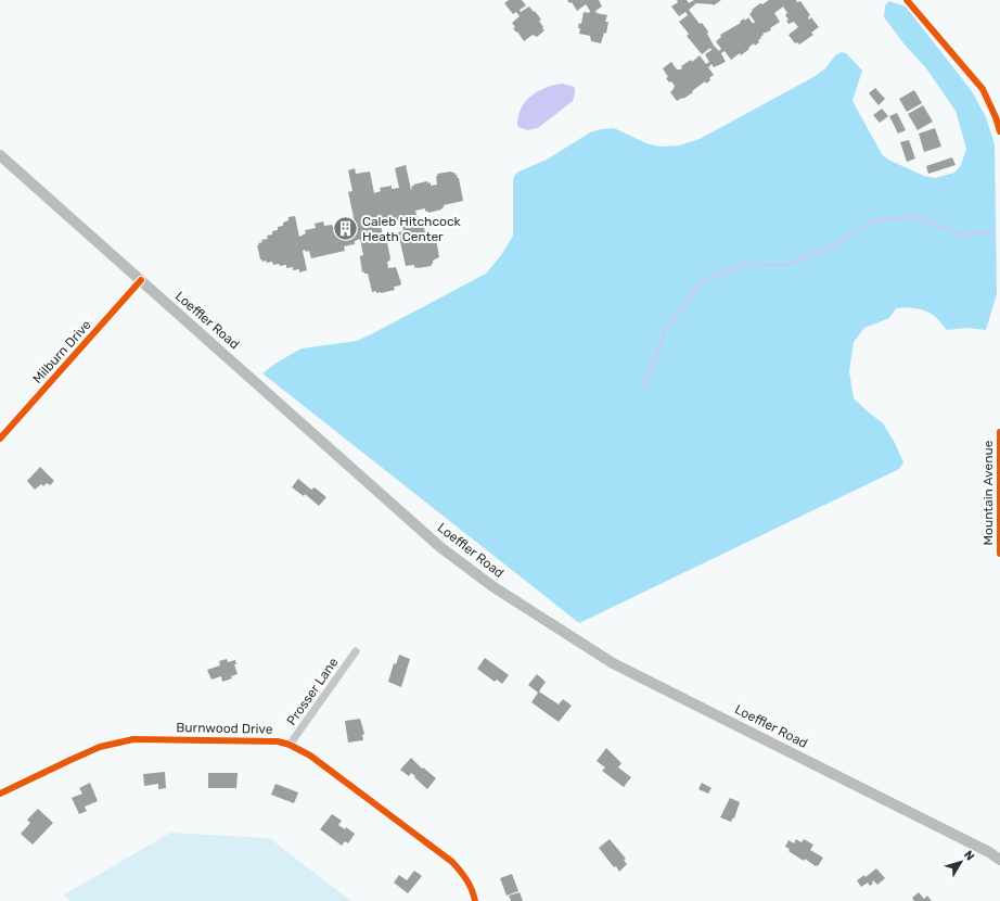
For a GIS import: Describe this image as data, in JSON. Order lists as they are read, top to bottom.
{
  "streets": {
    "main road": ["Loeffler Road"],
    "street": [
      "Milburn Drive",
      "Mountain Avenue",
      "Prosser Lane",
      "Burnwood Drive"
    ]
  },
  "crossings": [
    ["Loeffler Road", "Milburn Drive"],
    ["Prosser Lane", "Burnwood Drive"]
  ],
  "places": {
    "building": ["Caleb Hitchcock Heath Center"]
  },
  "north": "top right"
}
